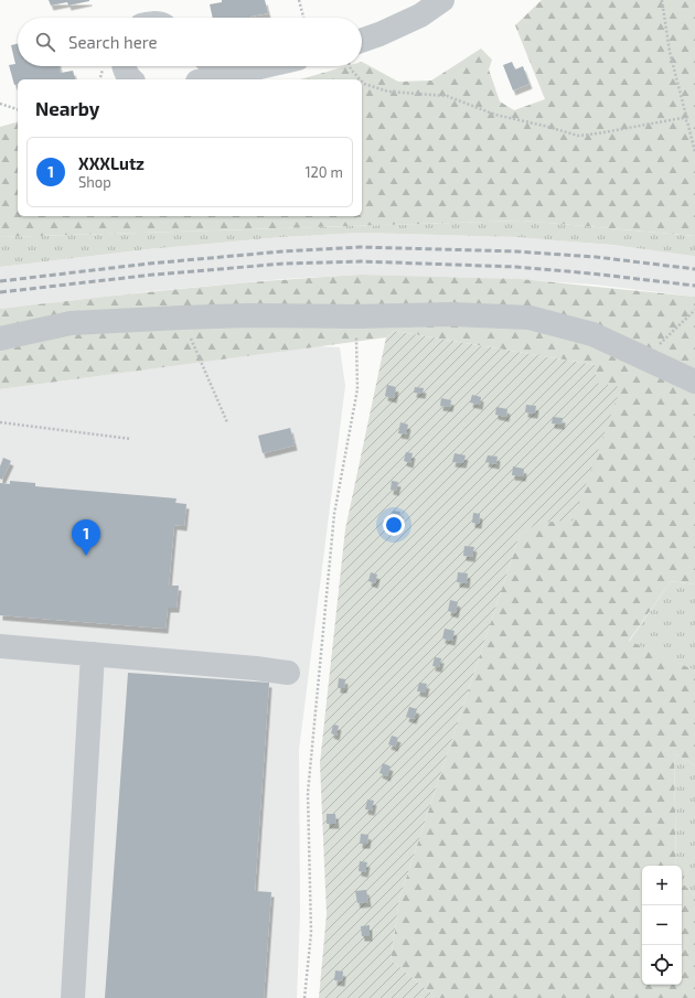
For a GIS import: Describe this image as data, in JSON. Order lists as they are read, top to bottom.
{
  "page": {
    "search": "Search here",
    "heading": "Nearby",
    "list": [
      {
        "mark": "1",
        "name": "XXXLutz",
        "note": "Shop",
        "value": "120 m"
      }
    ],
    "pins": "1",
    "map_buttons": ["+", "−"]
  }
}
